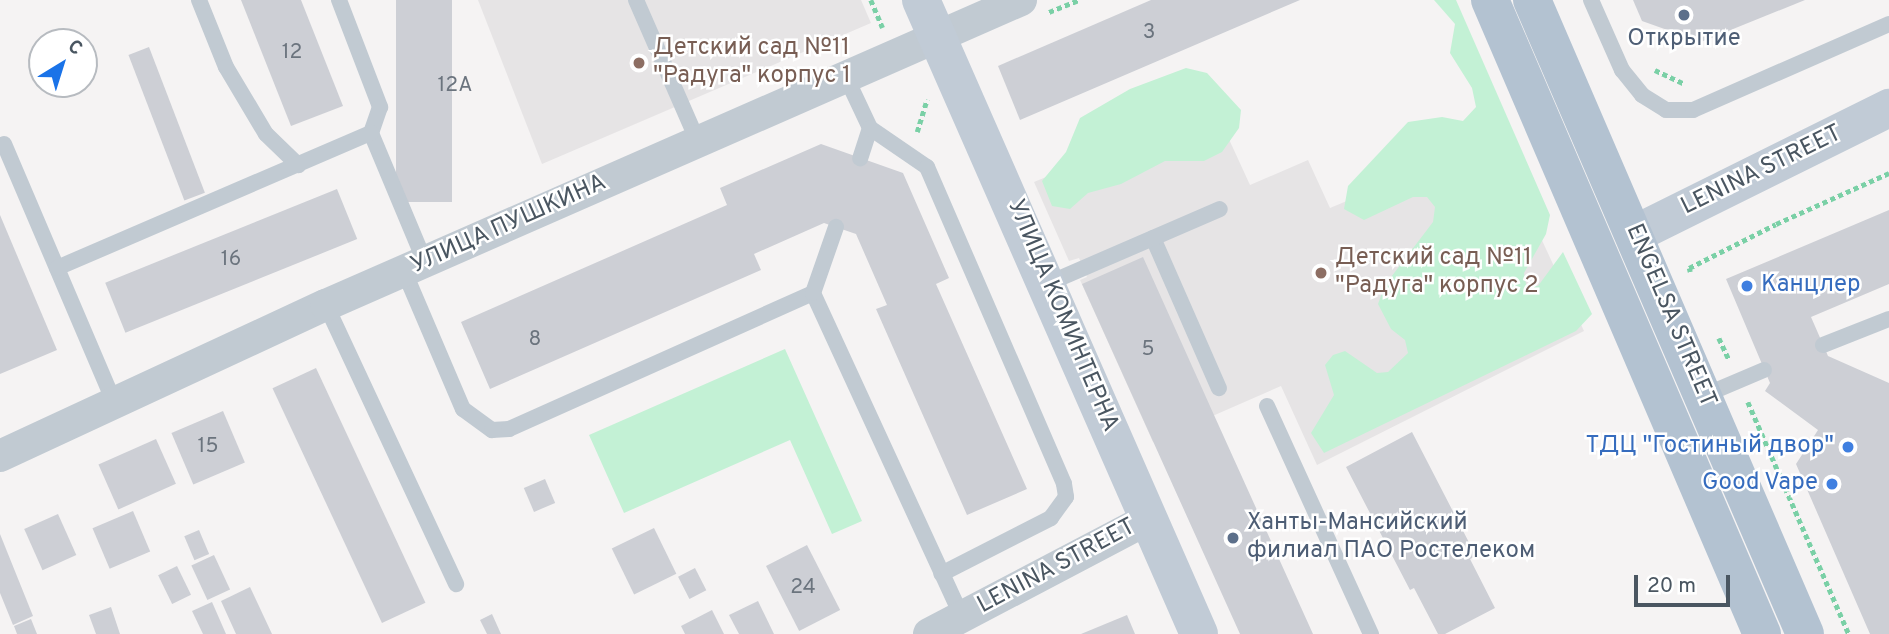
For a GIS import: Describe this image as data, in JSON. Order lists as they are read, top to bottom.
{
  "streets": {
    "main road": ["ENGELSA STREET"],
    "street": ["LENINA STREET", "УЛИЦА ПУШКИНА", "УЛИЦА КОМИНТЕРНА"]
  },
  "crossings": [
    ["LENINA STREET", "УЛИЦА КОМИНТЕРНА"],
    ["LENINA STREET", "ENGELSA STREET"],
    ["УЛИЦА ПУШКИНА", "УЛИЦА КОМИНТЕРНА"]
  ],
  "places": [
    "Открытие",
    "Детский сад №11 \"Радуга\" корпус 1",
    "Детский сад №11 \"Радуга\" корпус 2",
    "Канцлер",
    "ТДЦ \"Гостиный двор\"",
    "Good Vape",
    "Ханты-Мансийский филиал ПАО Ростелеком"
  ],
  "house_numbers": [
    "3",
    "12",
    "12А",
    "16",
    "8",
    "5",
    "15",
    "24"
  ],
  "scale_bar": "20 m",
  "north": "top right"
}
